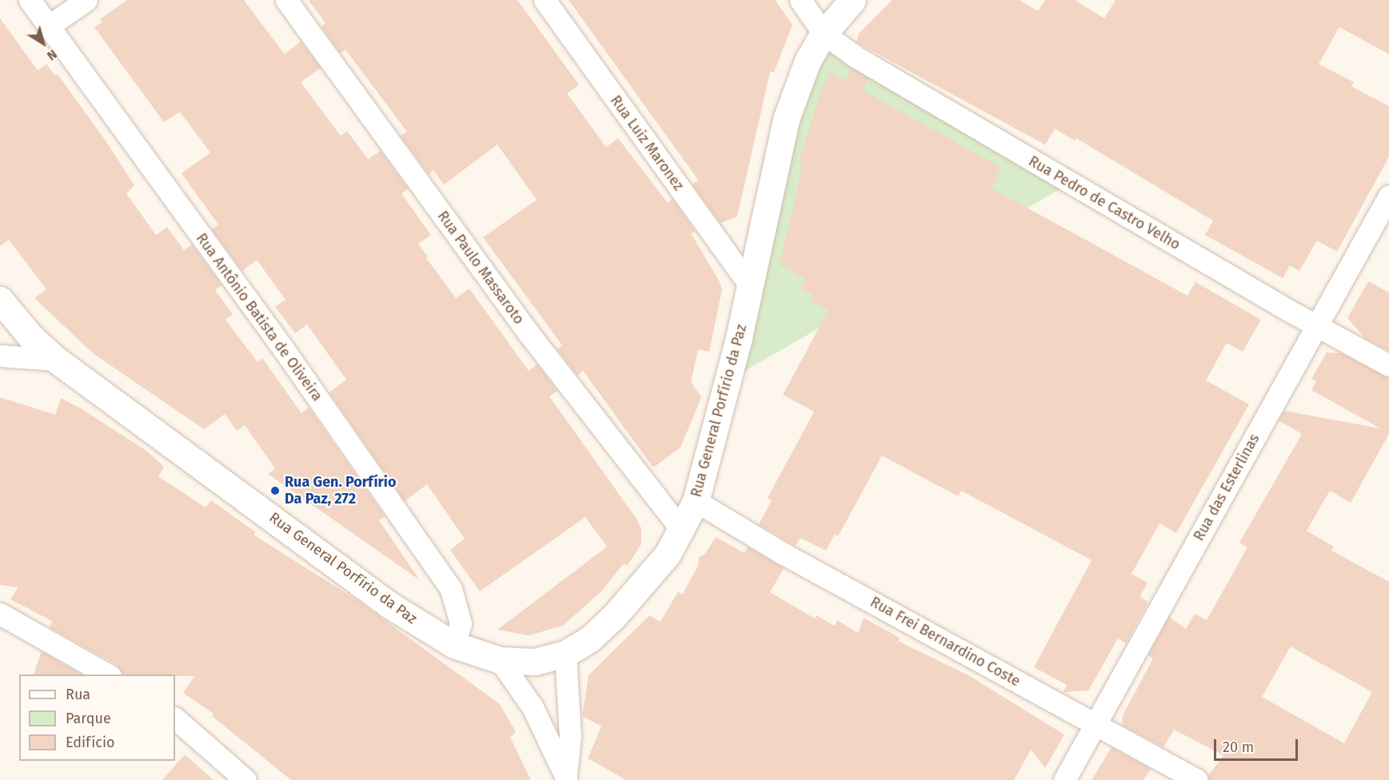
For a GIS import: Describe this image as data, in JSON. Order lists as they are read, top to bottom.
{
  "streets": {
    "street": [
      "Rua Luiz Maronez",
      "Rua Pedro de Castro Velho",
      "Rua Paulo Massaroto",
      "Rua Antônio Batista de Oliveira",
      "Rua General Porfírio da Paz",
      "Rua das Esterlinas",
      "Rua Frei Bernardino Coste"
    ]
  },
  "crossings": [
    ["Rua Luiz Maronez", "Rua General Porfírio da Paz"],
    ["Rua Pedro de Castro Velho", "Rua General Porfírio da Paz"],
    ["Rua Pedro de Castro Velho", "Rua das Esterlinas"],
    ["Rua Paulo Massaroto", "Rua General Porfírio da Paz"],
    ["Rua Antônio Batista de Oliveira", "Rua General Porfírio da Paz"],
    ["Rua General Porfírio da Paz", "Rua Frei Bernardino Coste"],
    ["Rua das Esterlinas", "Rua Frei Bernardino Coste"]
  ],
  "places": ["Rua Gen. Porfírio Da Paz, 272"],
  "legend": ["Rua", "Parque", "Edifício"],
  "scale_bar": "20 m",
  "north": "bottom right"
}
